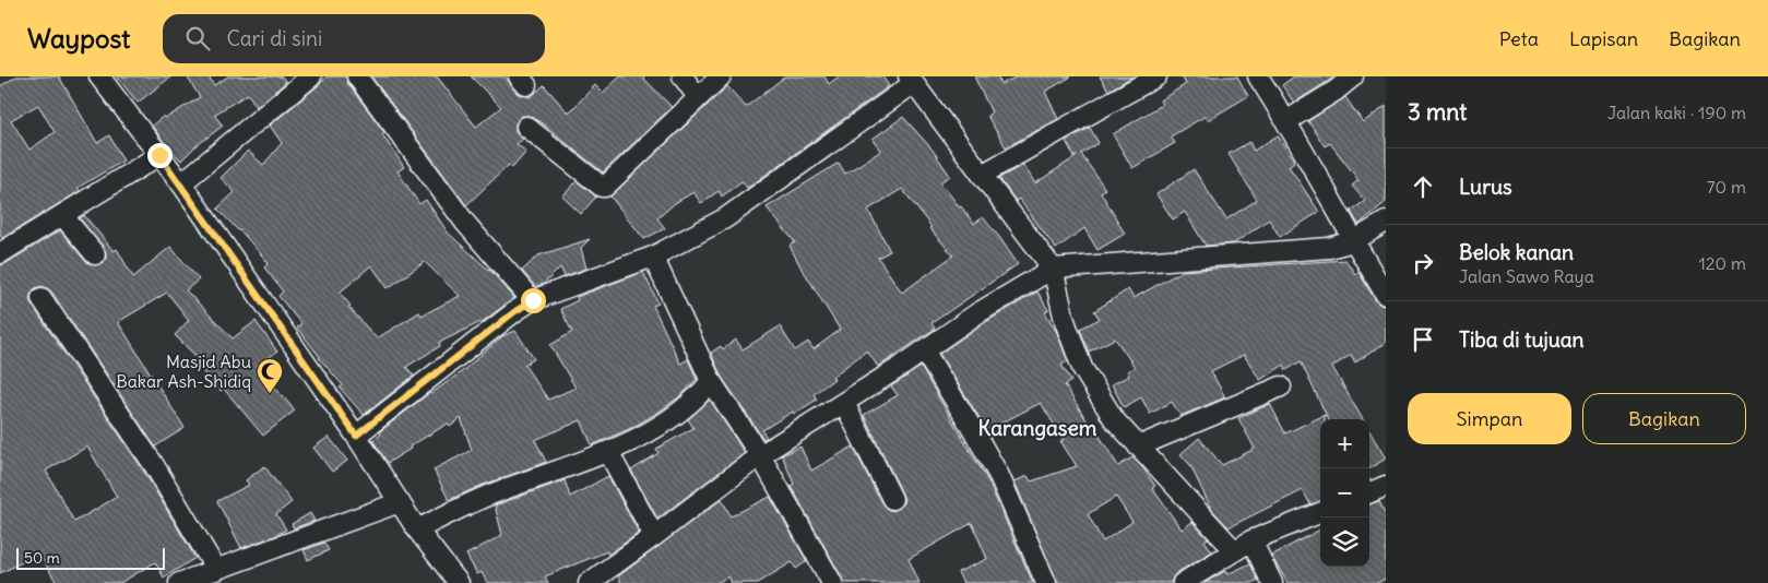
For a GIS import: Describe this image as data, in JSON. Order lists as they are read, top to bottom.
{
  "districts": ["Karangasem"],
  "places": {
    "mosque": ["Masjid Abu Bakar Ash-Shidiq"]
  },
  "scale_bar": "50 m",
  "page": {
    "header": "Waypost",
    "search": "Cari di sini",
    "nav": ["Peta", "Lapisan", "Bagikan"],
    "heading": ["3 mnt", "Jalan kaki · 190 m"],
    "list": [
      ["Lurus", "70 m"],
      ["Belok kanan", "Jalan Sawo Raya", "120 m"],
      "Tiba di tujuan"
    ],
    "buttons": ["Simpan", "Bagikan"],
    "map_buttons": ["+", "−"],
    "scale": "50 m"
  }
}
